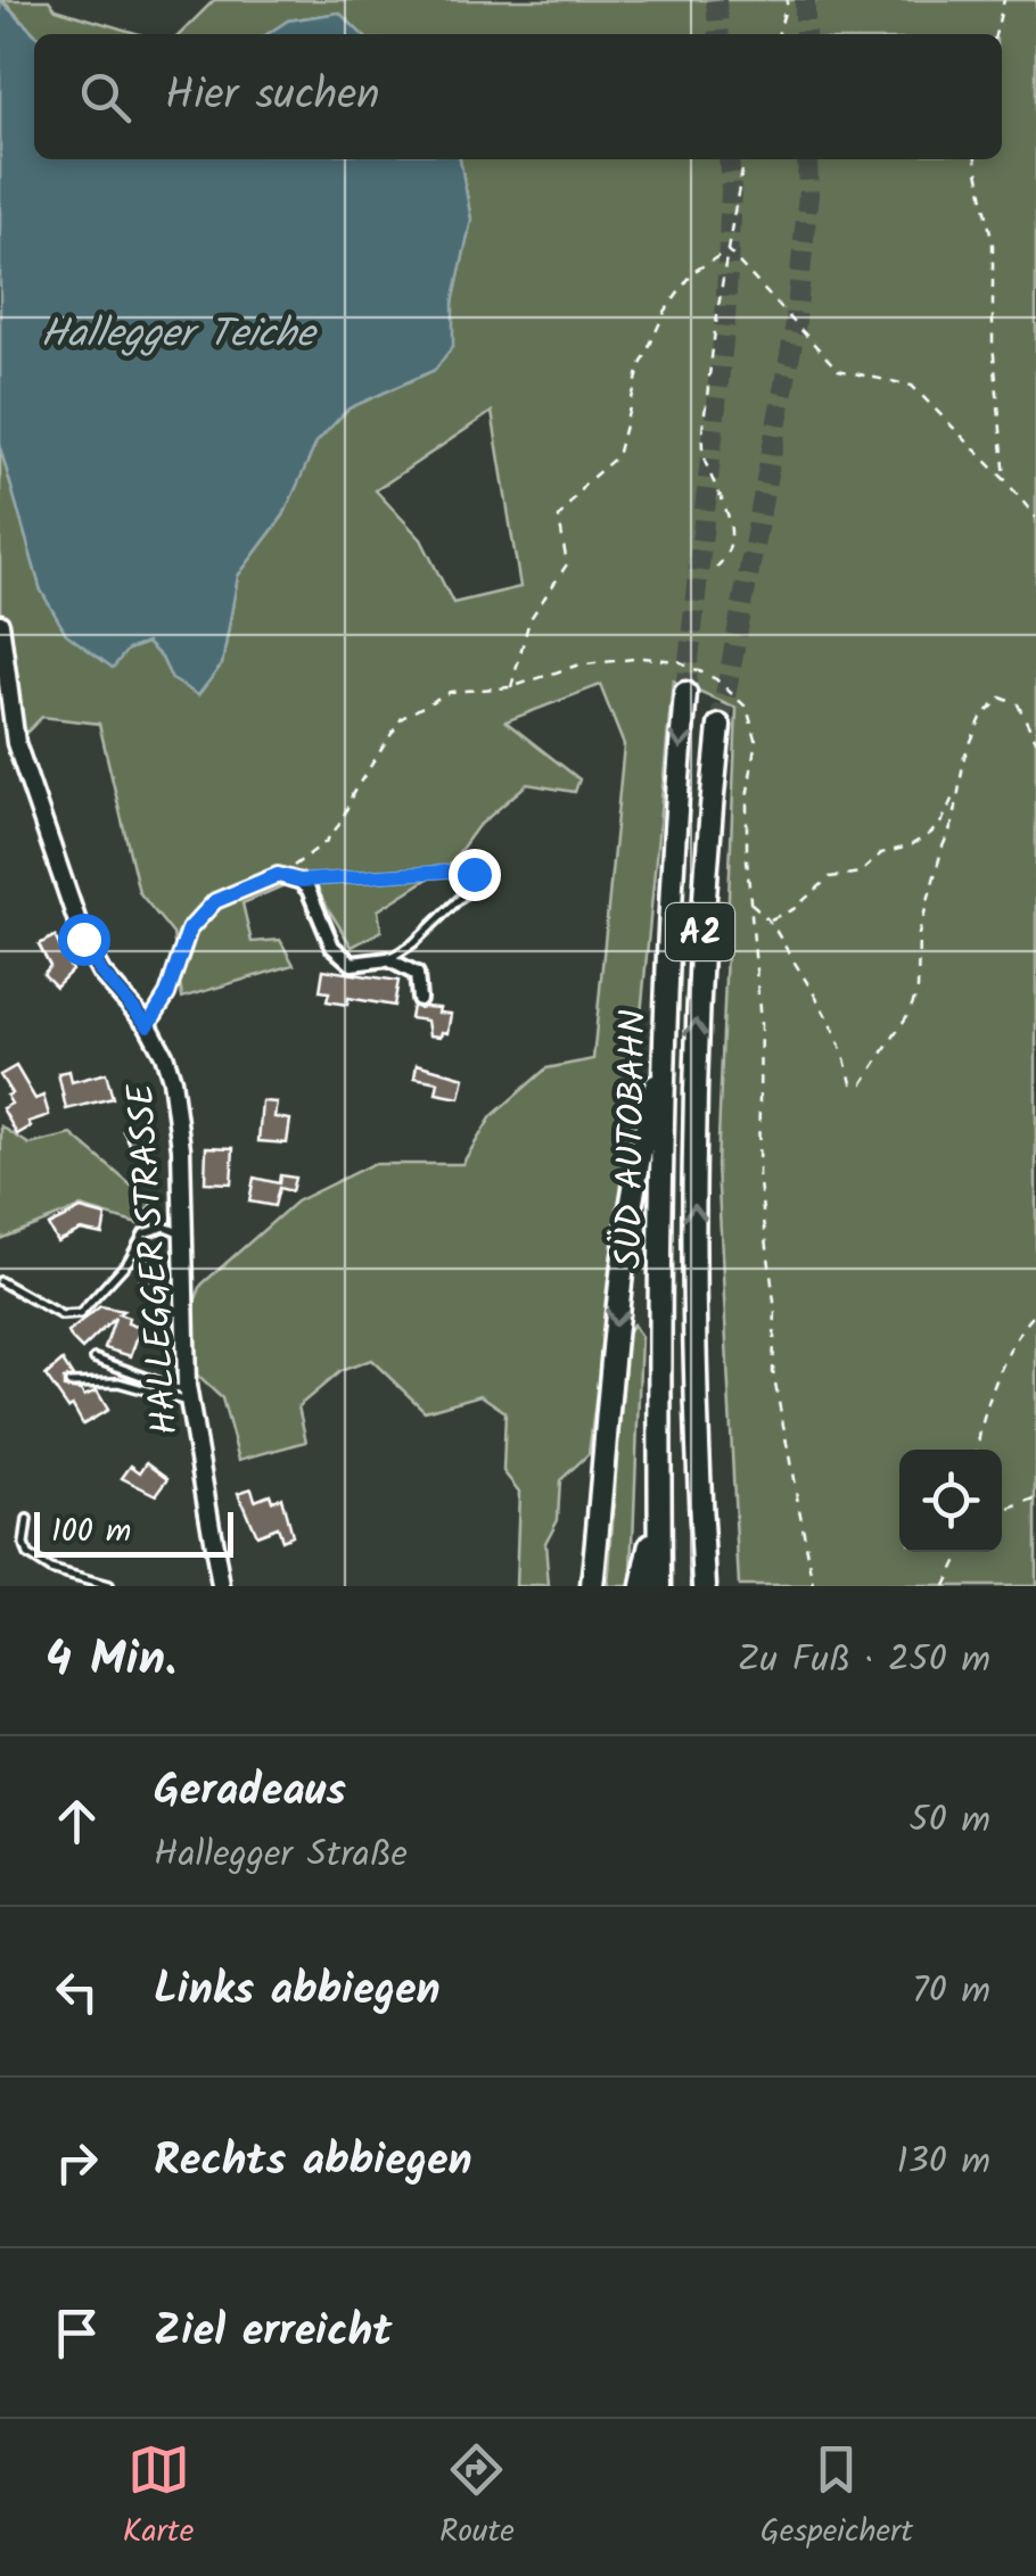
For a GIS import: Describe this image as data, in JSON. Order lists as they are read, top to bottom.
{
  "streets": {
    "highway": ["A2", "SÜD AUTOBAHN"],
    "main road": ["HALLEGGER STRASSE"]
  },
  "water": ["Hallegger Teiche"],
  "scale_bar": "100 m",
  "page": {
    "search": "Hier suchen",
    "scale": "100 m",
    "heading": ["4 Min.", "Zu Fuß · 250 m"],
    "list": [
      ["Geradeaus", "Hallegger Straße", "50 m"],
      ["Links abbiegen", "70 m"],
      ["Rechts abbiegen", "130 m"],
      "Ziel erreicht"
    ],
    "nav": ["Karte", "Route", "Gespeichert"]
  }
}
